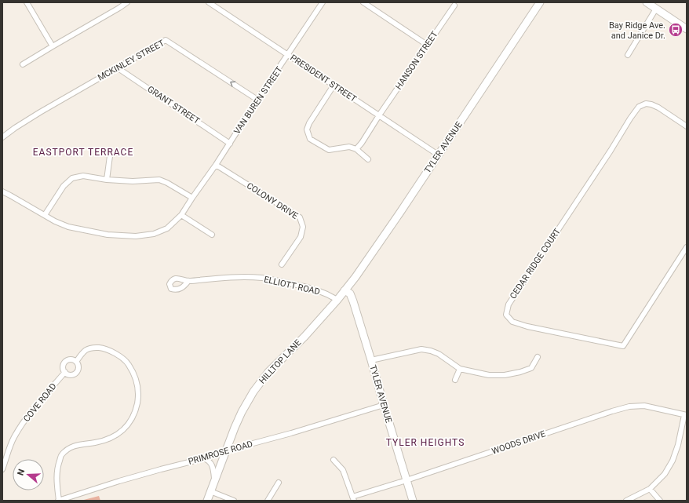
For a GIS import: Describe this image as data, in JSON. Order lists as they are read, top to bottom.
{
  "streets": {
    "street": [
      "MCKINLEY STREET",
      "HANSON STREET",
      "PRESIDENT STREET",
      "VAN BUREN STREET",
      "GRANT STREET",
      "TYLER AVENUE",
      "COLONY DRIVE",
      "CEDAR RIDGE COURT",
      "ELLIOTT ROAD",
      "HILLTOP LANE",
      "COVE ROAD",
      "WOODS DRIVE",
      "PRIMROSE ROAD"
    ]
  },
  "crossings": [
    ["MCKINLEY STREET", "VAN BUREN STREET"],
    ["MCKINLEY STREET", "GRANT STREET"],
    ["HANSON STREET", "PRESIDENT STREET"],
    ["PRESIDENT STREET", "VAN BUREN STREET"],
    ["PRESIDENT STREET", "TYLER AVENUE"],
    ["VAN BUREN STREET", "GRANT STREET"],
    ["VAN BUREN STREET", "COLONY DRIVE"],
    ["TYLER AVENUE", "ELLIOTT ROAD"],
    ["TYLER AVENUE", "HILLTOP LANE"],
    ["TYLER AVENUE", "WOODS DRIVE"],
    ["TYLER AVENUE", "PRIMROSE ROAD"],
    ["ELLIOTT ROAD", "HILLTOP LANE"],
    ["HILLTOP LANE", "PRIMROSE ROAD"]
  ],
  "one_way": ["MCKINLEY STREET"],
  "districts": ["EASTPORT TERRACE", "TYLER HEIGHTS"],
  "places": {
    "bus stop": ["Bay Ridge Ave. and Janice Dr."]
  },
  "north": "left"
}
